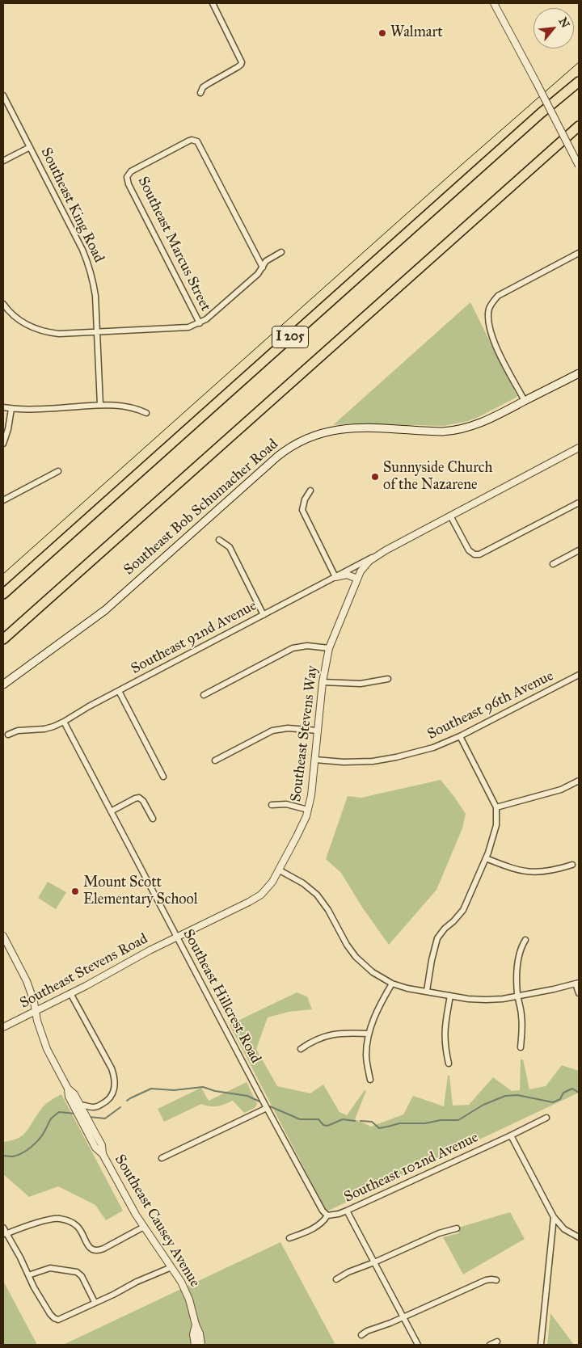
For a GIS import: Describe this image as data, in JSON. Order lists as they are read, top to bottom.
{
  "streets": {
    "highway": ["I 205"],
    "main road": ["Southeast Bob Schumacher Road"],
    "street": [
      "Southeast King Road",
      "Southeast Marcus Street",
      "Southeast 92nd Avenue",
      "Southeast 96th Avenue",
      "Southeast Stevens Way",
      "Southeast Stevens Road",
      "Southeast Hillcrest Road",
      "Southeast 102nd Avenue",
      "Southeast Causey Avenue"
    ]
  },
  "crossings": [
    ["Southeast 92nd Avenue", "Southeast Stevens Way"],
    ["Southeast 92nd Avenue", "Southeast Hillcrest Road"],
    ["Southeast 96th Avenue", "Southeast Stevens Way"],
    ["Southeast Stevens Way", "Southeast Stevens Road"],
    ["Southeast Stevens Way", "Southeast Hillcrest Road"],
    ["Southeast Stevens Road", "Southeast Hillcrest Road"],
    ["Southeast Stevens Road", "Southeast Causey Avenue"],
    ["Southeast Hillcrest Road", "Southeast 102nd Avenue"]
  ],
  "places": ["Walmart", "Sunnyside Church of the Nazarene", "Mount Scott Elementary School"],
  "north": "top right"
}
